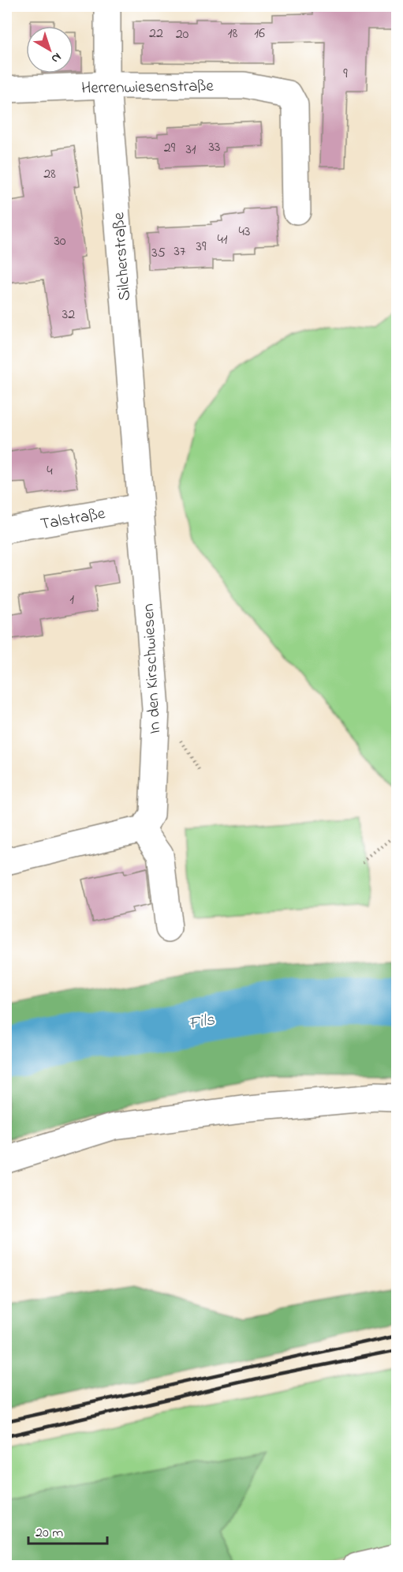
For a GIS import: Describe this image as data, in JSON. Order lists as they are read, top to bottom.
{
  "streets": {
    "street": [
      "Herrenwiesenstraße",
      "Silcherstraße",
      "Talstraße",
      "In den Kirschwiesen"
    ]
  },
  "crossings": [
    ["Herrenwiesenstraße", "Silcherstraße"],
    ["Silcherstraße", "Talstraße"],
    ["Silcherstraße", "In den Kirschwiesen"],
    ["Talstraße", "In den Kirschwiesen"]
  ],
  "water": ["Fils"],
  "house_numbers": [
    "22",
    "18",
    "16",
    "20",
    "9",
    "33",
    "29",
    "31",
    "28",
    "43",
    "41",
    "30",
    "39",
    "37",
    "35",
    "32",
    "4",
    "1"
  ],
  "scale_bar": "20 m",
  "north": "bottom right"
}
